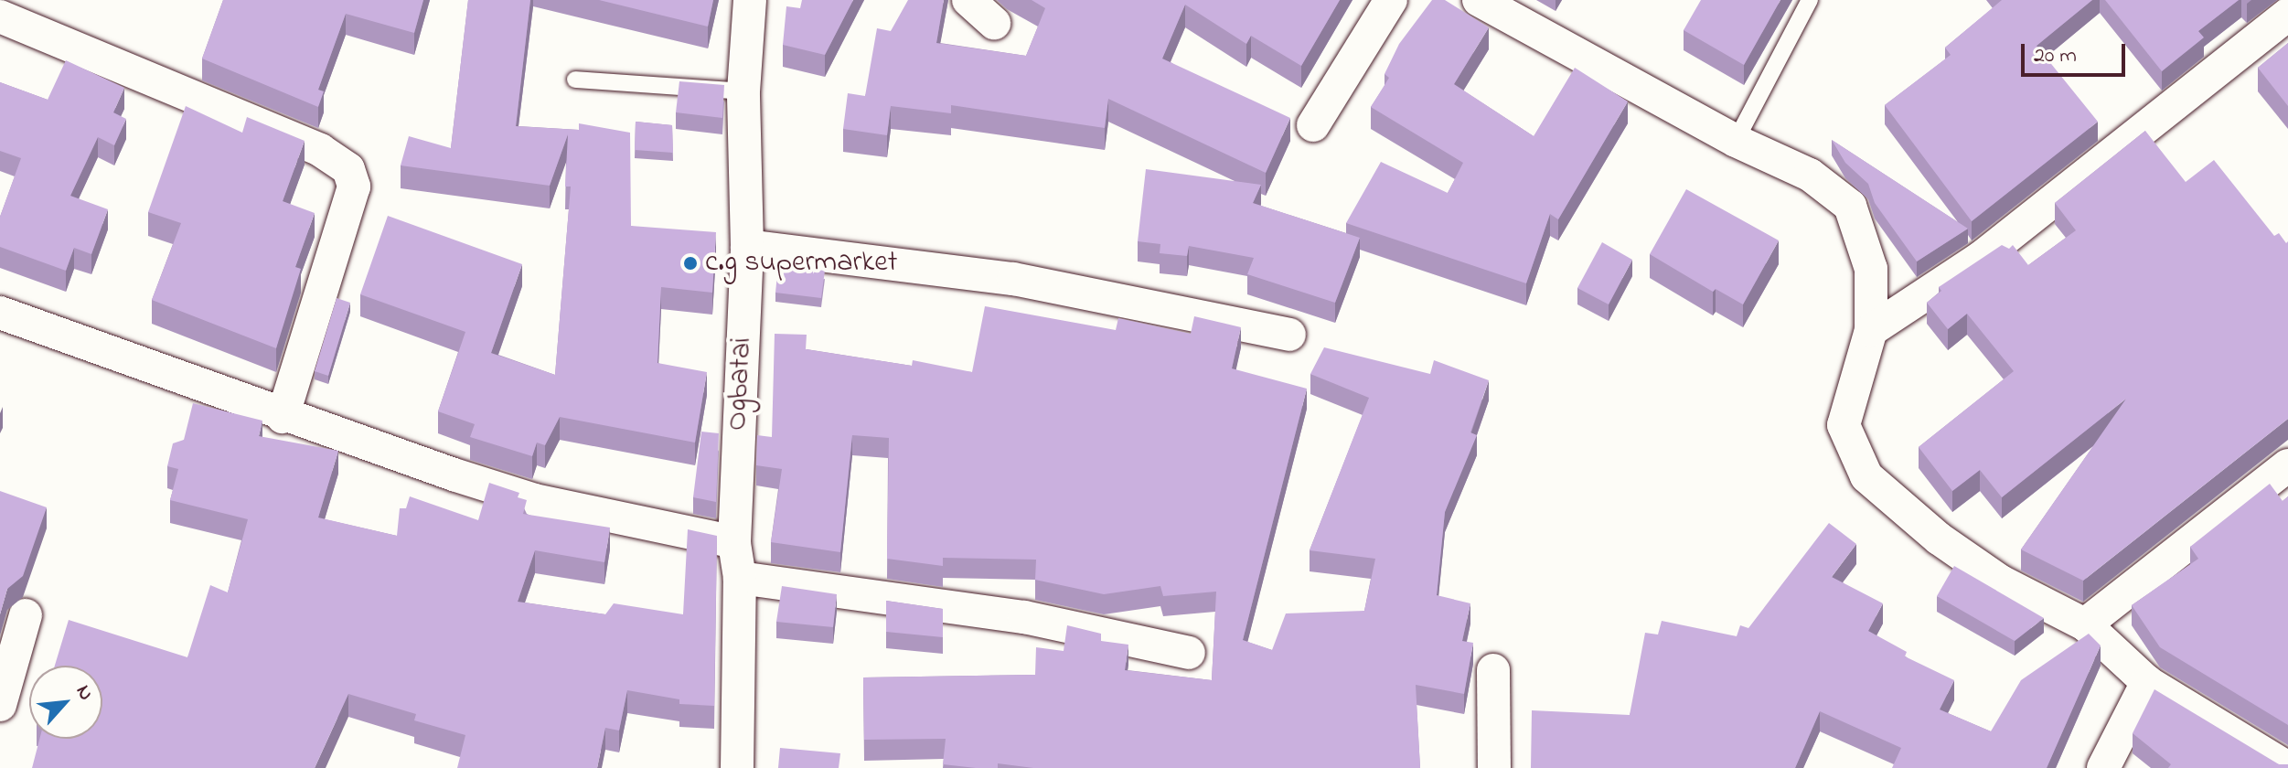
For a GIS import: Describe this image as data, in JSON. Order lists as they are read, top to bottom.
{
  "streets": {
    "street": ["Ogbatai"]
  },
  "places": ["c.g supermarket"],
  "scale_bar": "20 m",
  "north": "top right"
}
